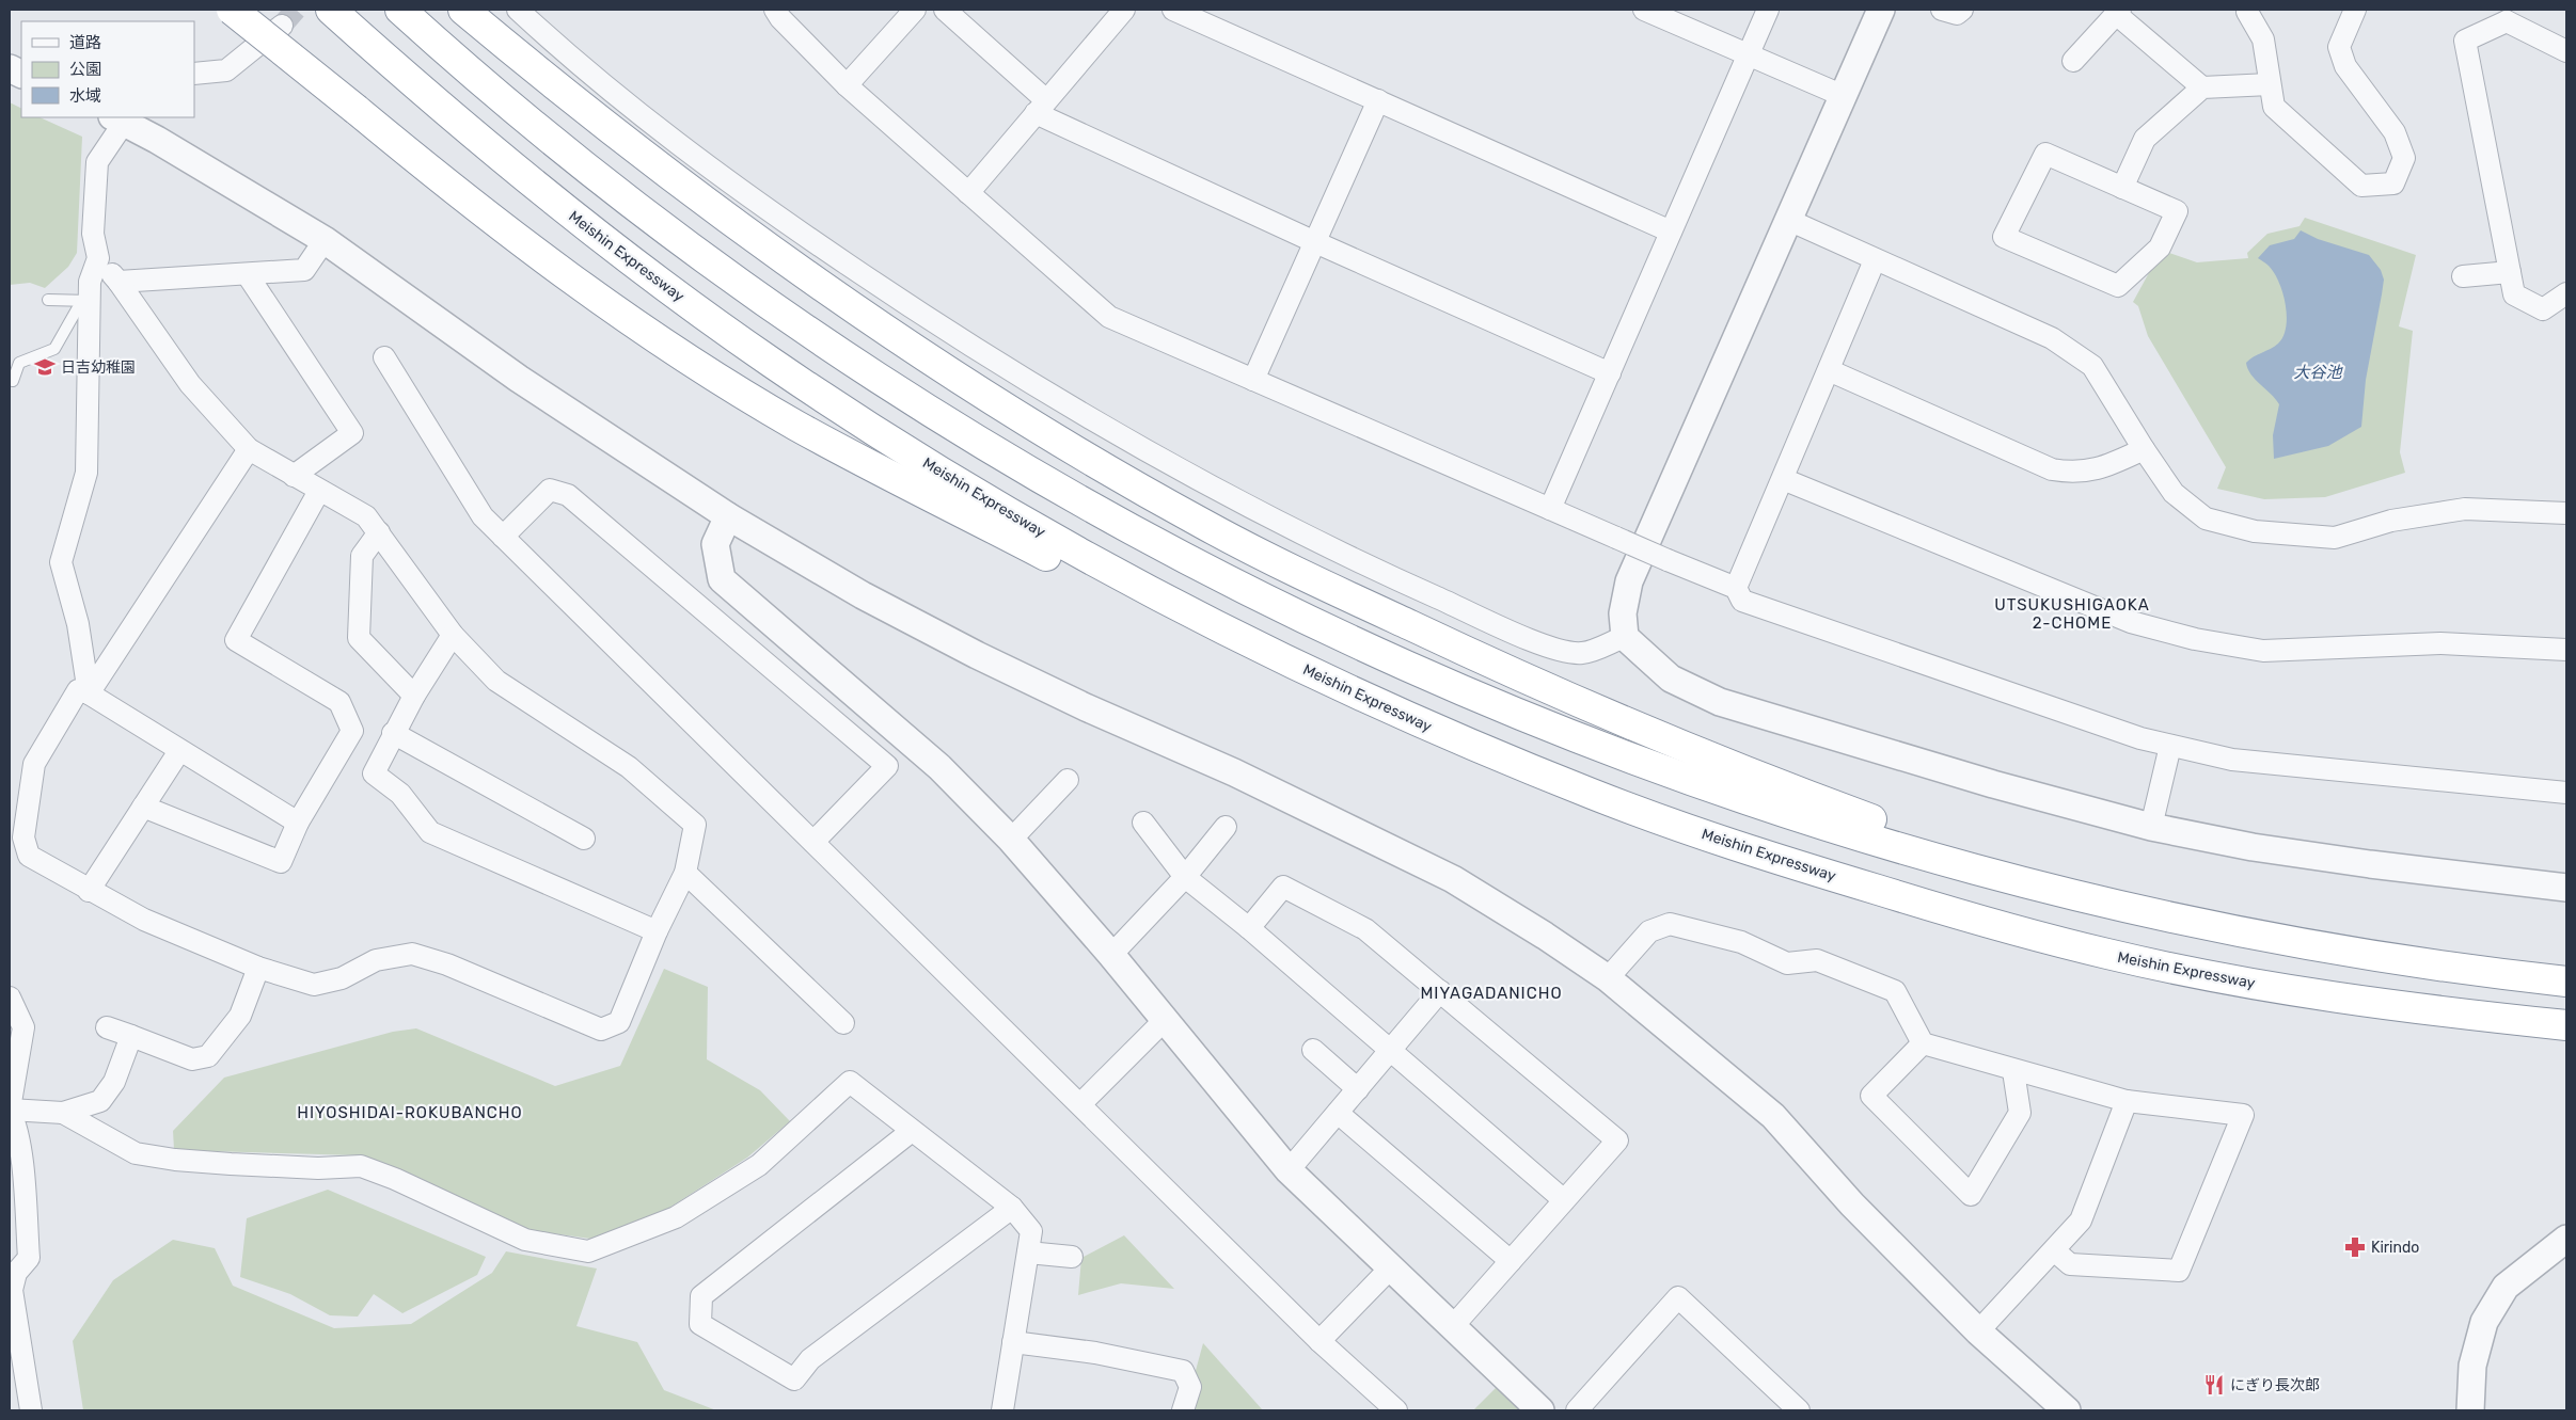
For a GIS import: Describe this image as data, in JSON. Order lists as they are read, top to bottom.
{
  "streets": {
    "highway": ["Meishin Expressway"]
  },
  "districts": ["UTSUKUSHIGAOKA 2-CHOME", "MIYAGADANICHO", "HIYOSHIDAI-ROKUBANCHO"],
  "water": ["大谷池"],
  "places": {
    "school or university": ["日吉幼稚園"],
    "pharmacy": ["Kirindo"],
    "restaurant": ["にぎり長次郎"]
  },
  "legend": ["道路", "公園", "水域"]
}
